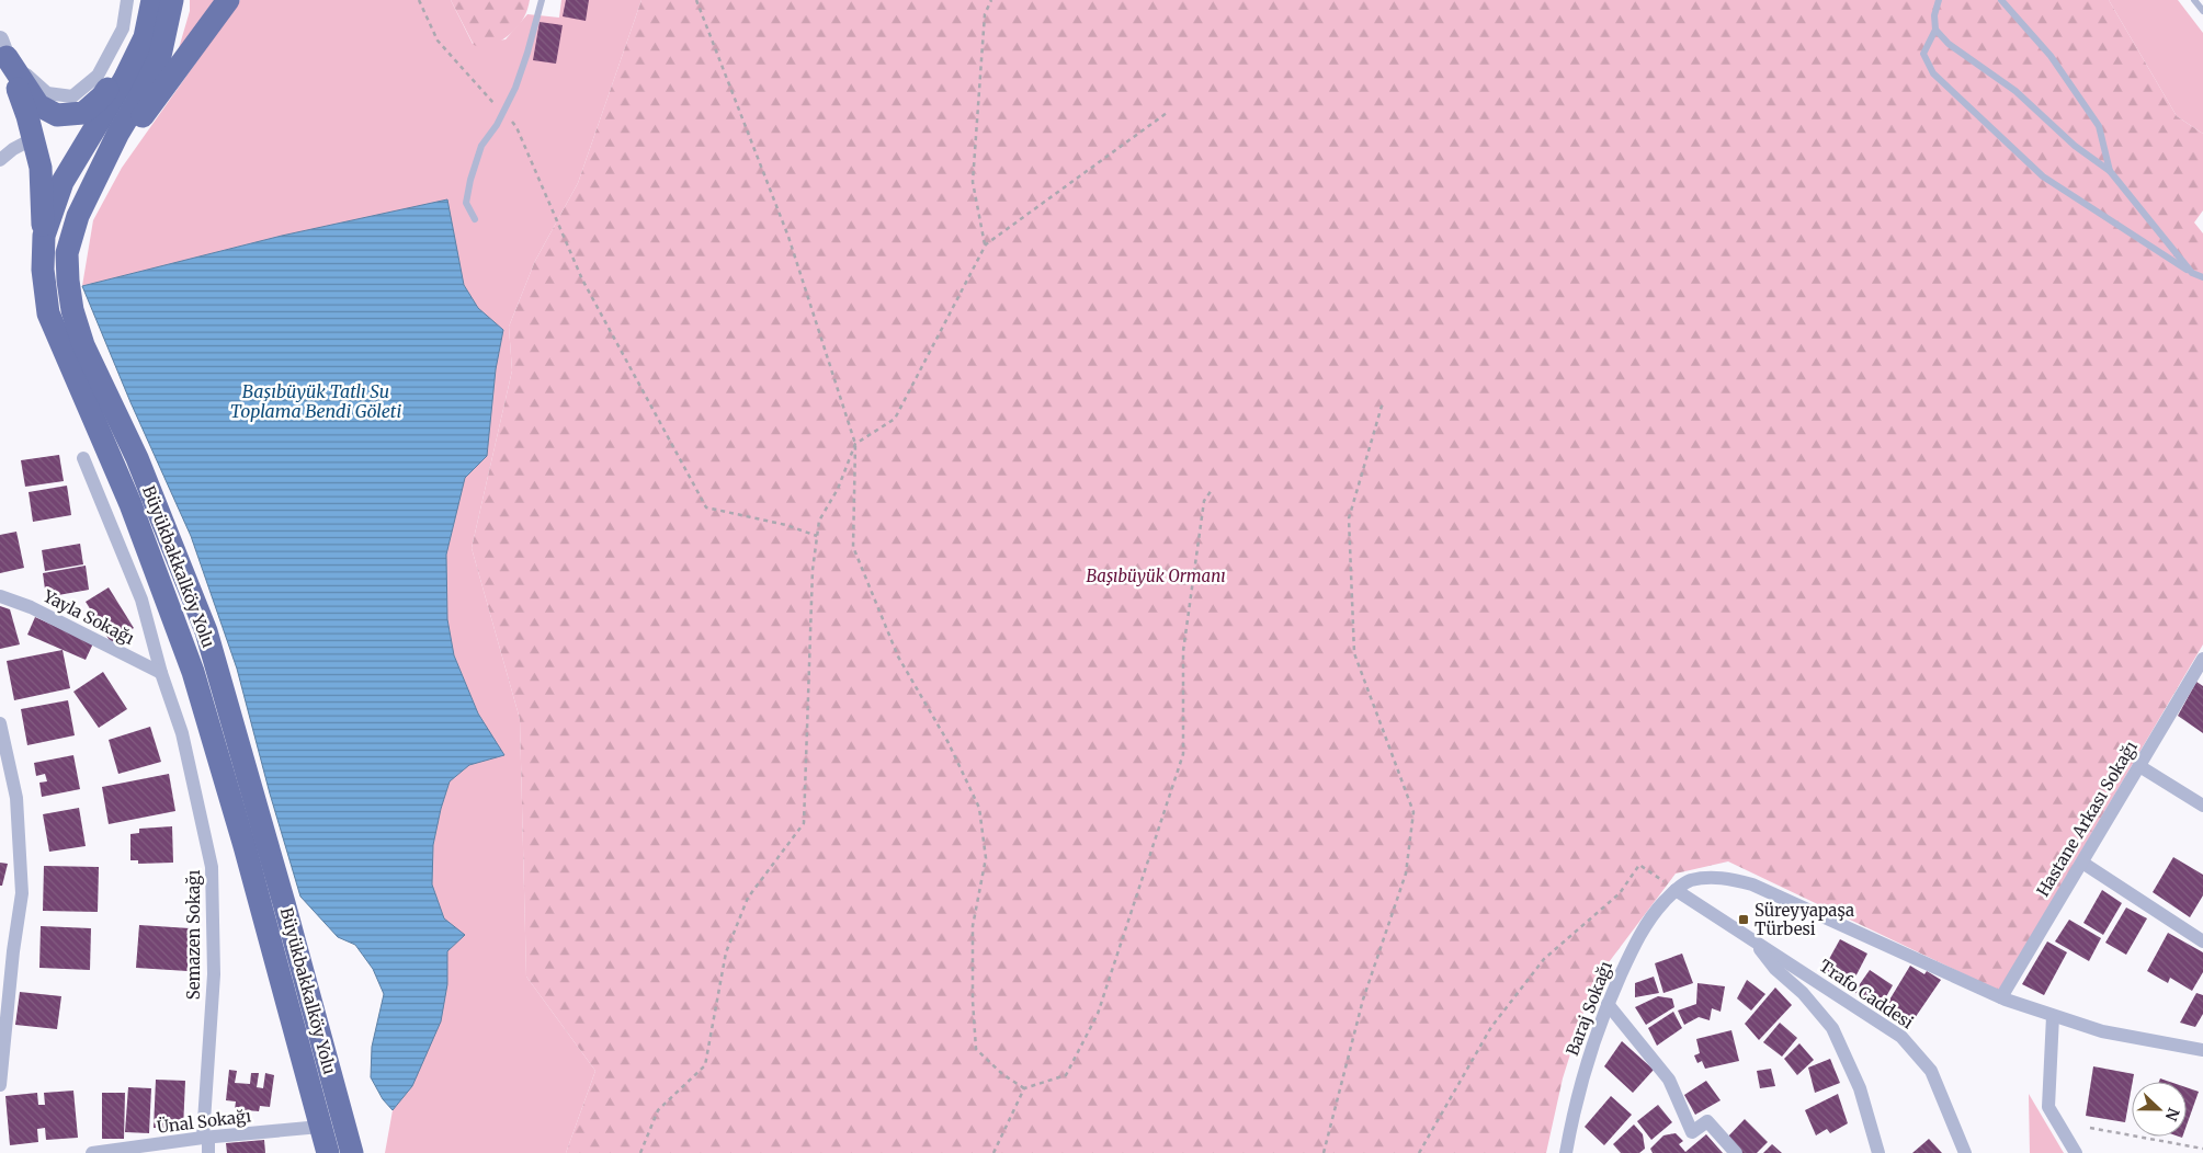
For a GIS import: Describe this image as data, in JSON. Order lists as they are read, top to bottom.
{
  "streets": {
    "highway": ["Büyükbakkalköy Yolu"],
    "street": [
      "Yayla Sokağı",
      "Hastane Arkası Sokağı",
      "Semazen Sokağı",
      "Trafo Caddesi",
      "Baraj Sokağı",
      "Ünal Sokağı"
    ]
  },
  "crossings": [
    ["Büyükbakkalköy Yolu", "Ünal Sokağı"],
    ["Yayla Sokağı", "Semazen Sokağı"],
    ["Semazen Sokağı", "Ünal Sokağı"],
    ["Trafo Caddesi", "Baraj Sokağı"]
  ],
  "water": ["Başıbüyük Tatlı Su Toplama Bendi Göleti"],
  "parks": ["Başıbüyük Ormanı"],
  "places": {
    "transit": ["Süreyyapaşa Türbesi"]
  },
  "north": "right"
}
